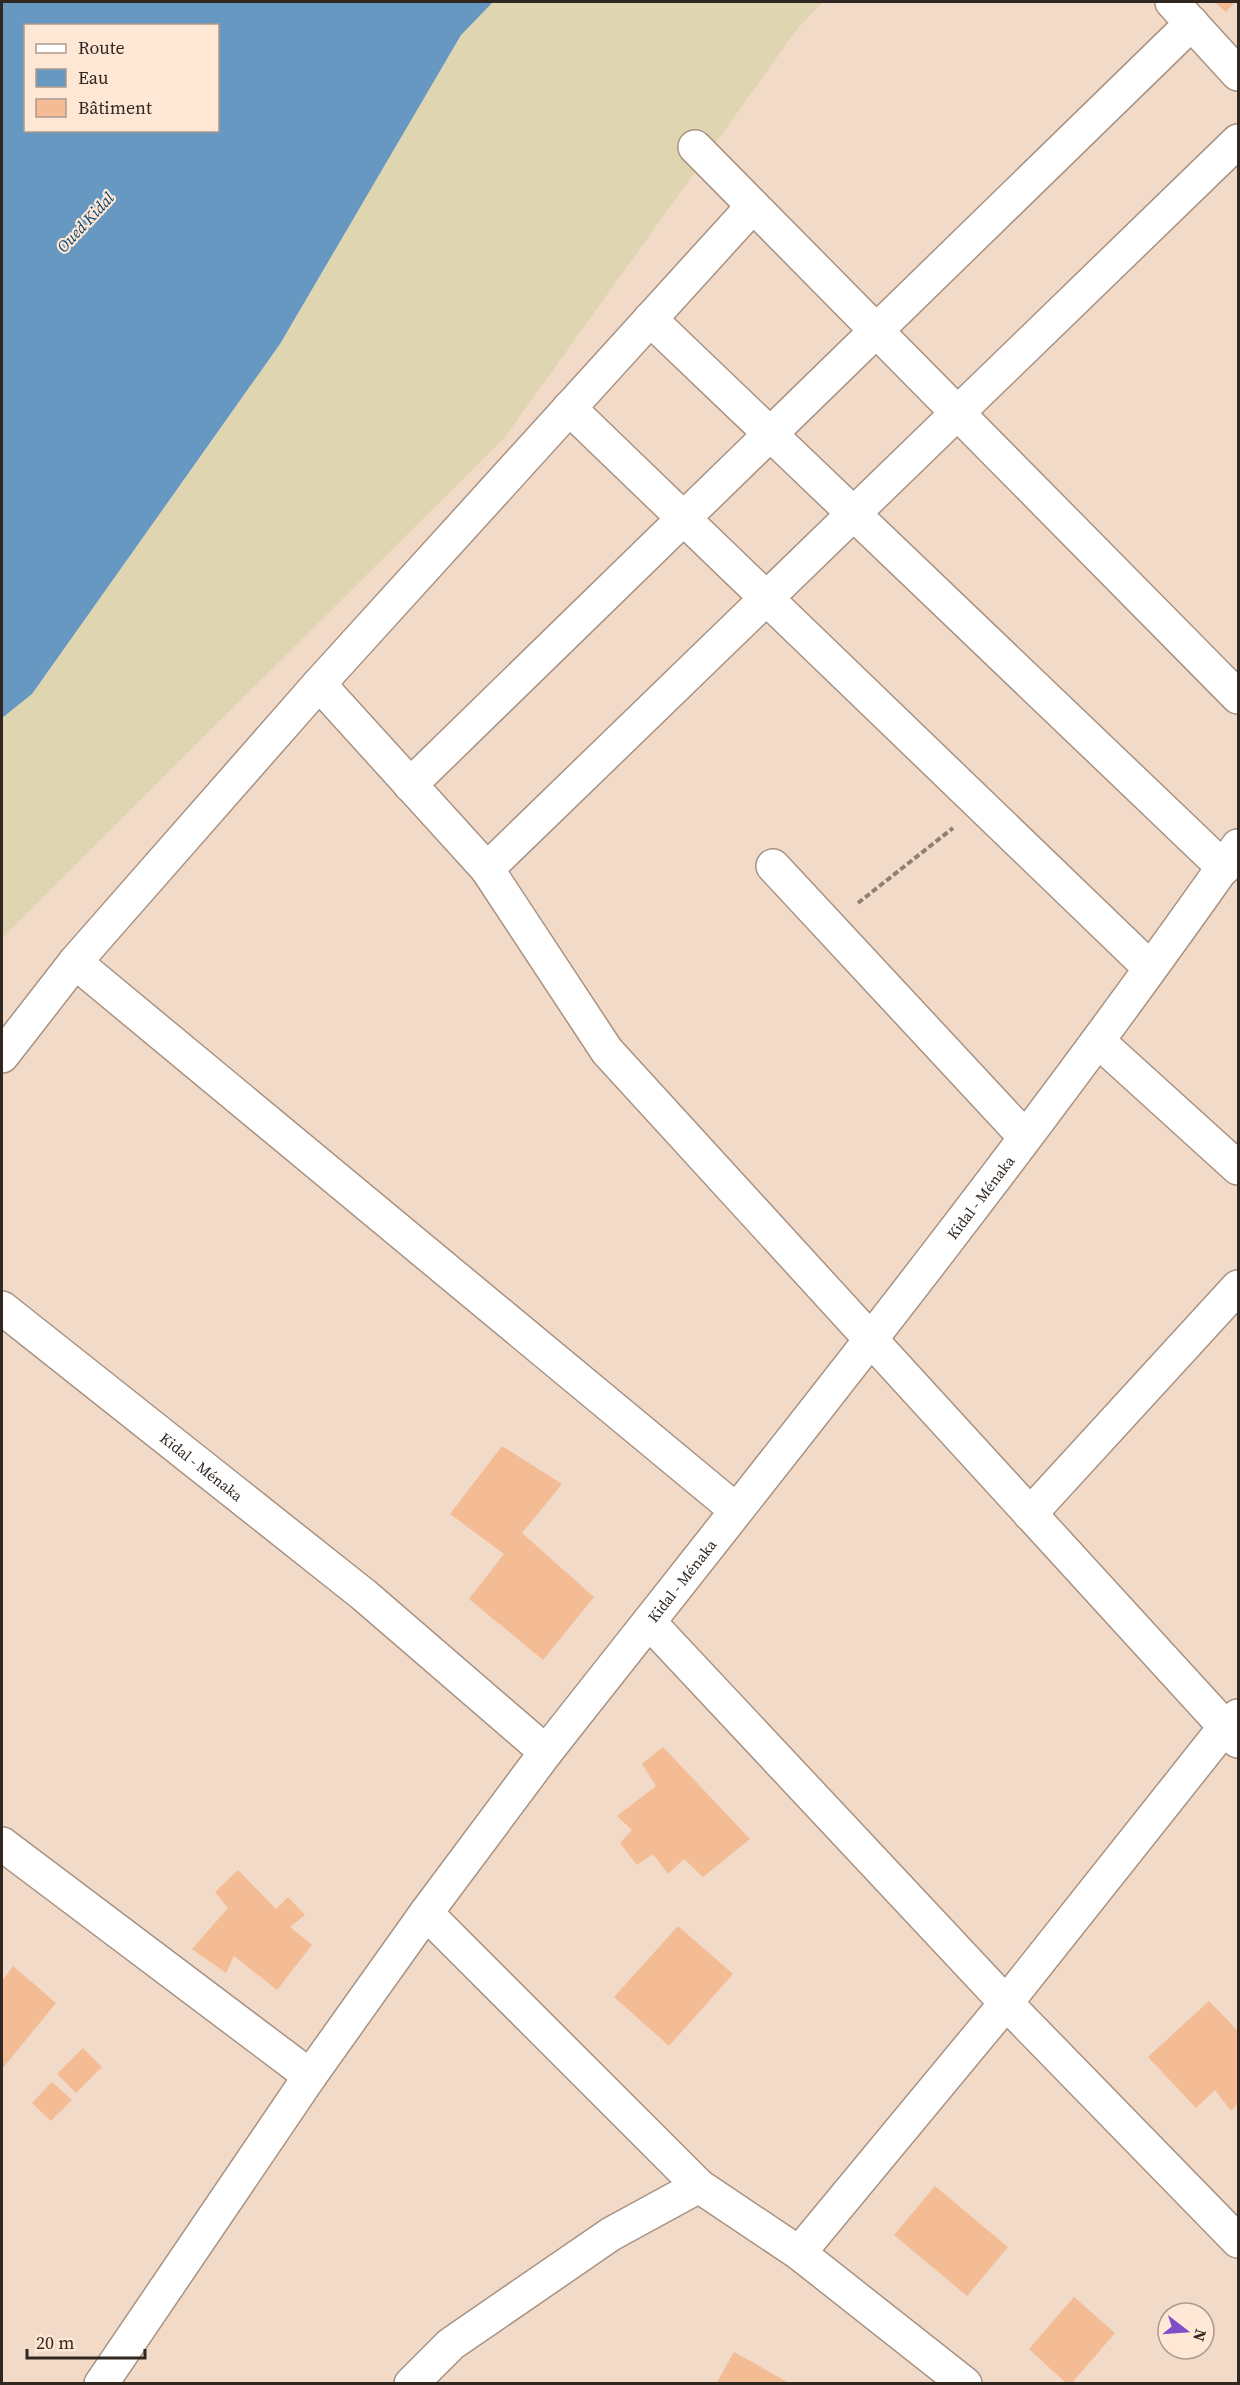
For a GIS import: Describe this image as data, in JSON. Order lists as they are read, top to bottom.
{
  "streets": {
    "street": ["Kidal - Ménaka"]
  },
  "water": ["Oued Kidal"],
  "legend": ["Route", "Eau", "Bâtiment"],
  "scale_bar": "20 m",
  "north": "right"
}
